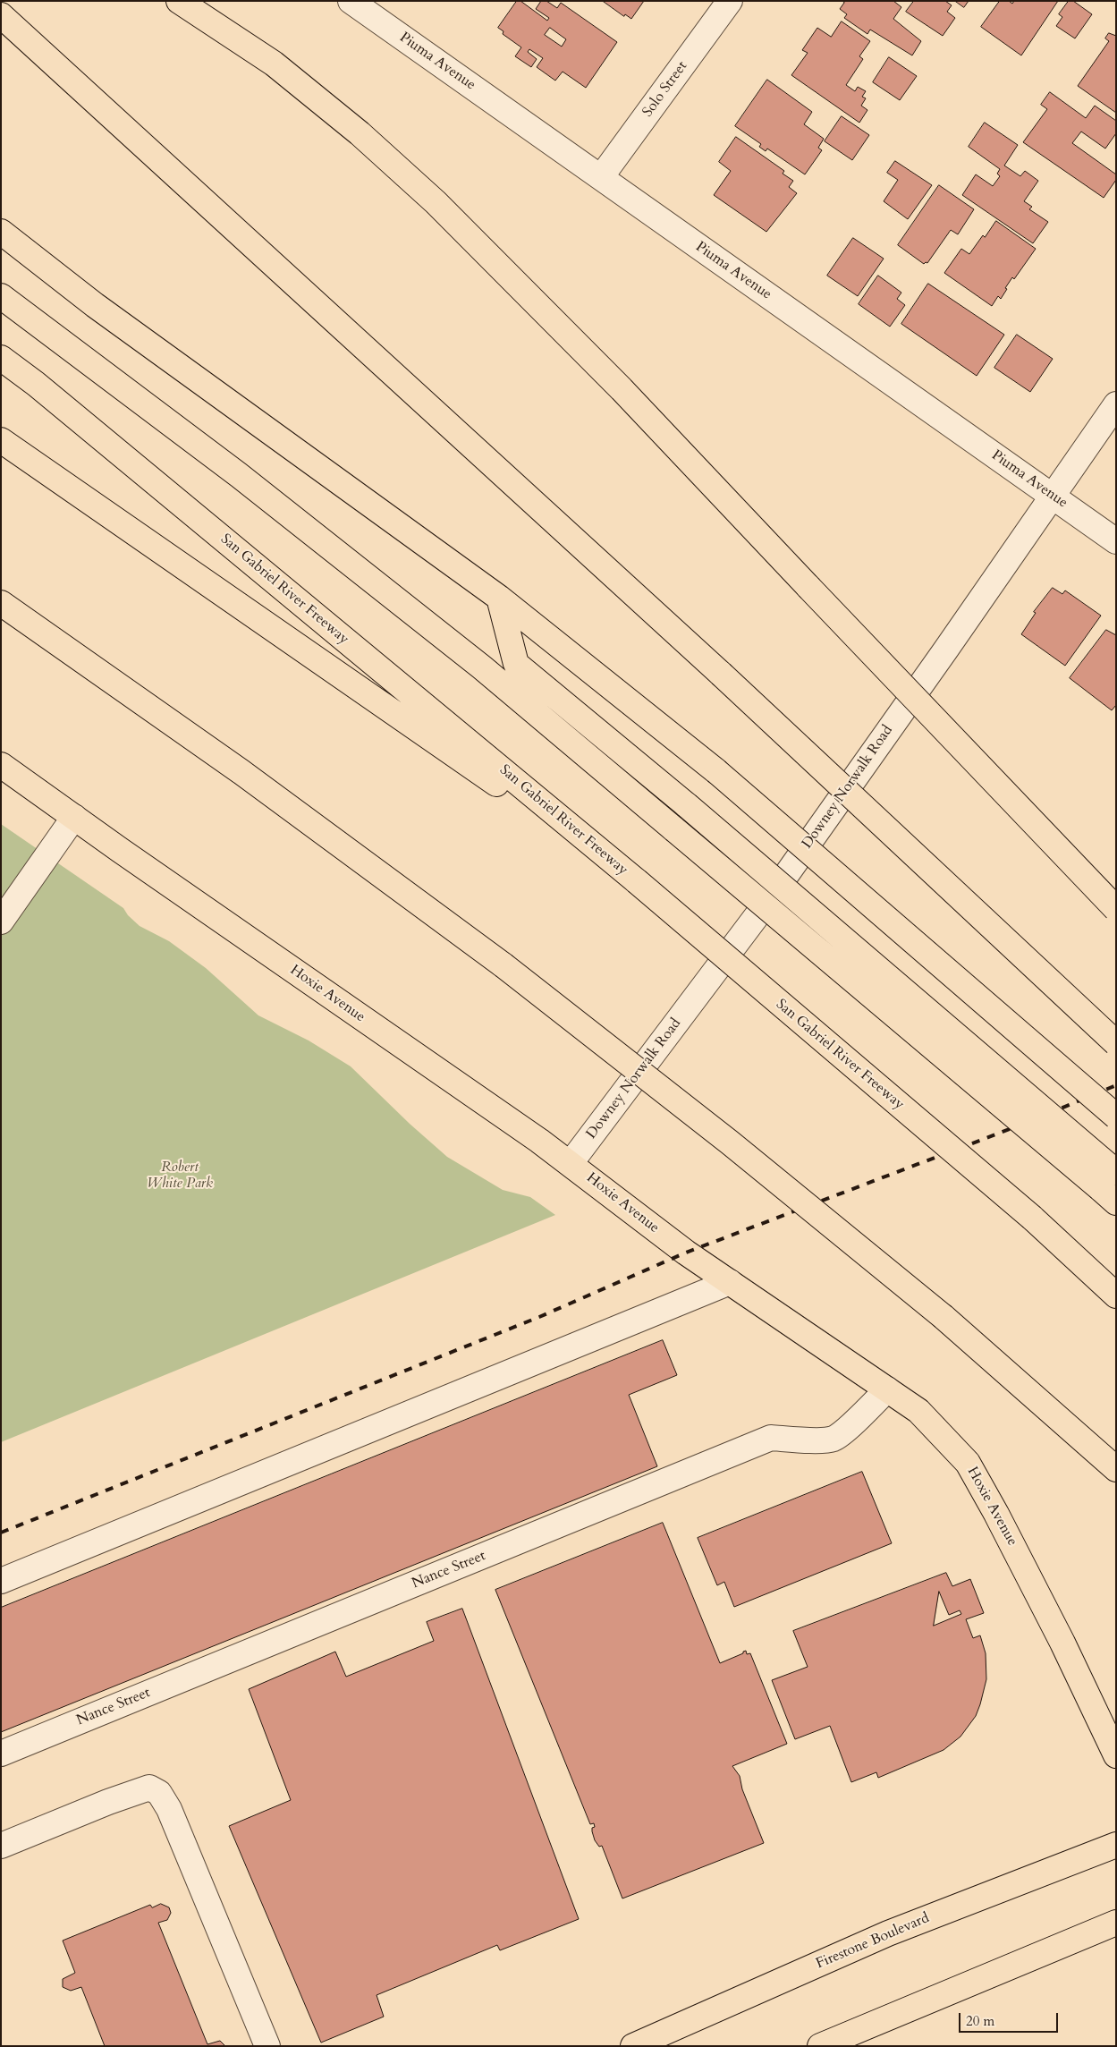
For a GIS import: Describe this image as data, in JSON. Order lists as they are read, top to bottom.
{
  "streets": {
    "main road": ["San Gabriel River Freeway", "Hoxie Avenue", "Firestone Boulevard"],
    "street": [
      "Piuma Avenue",
      "Solo Street",
      "Downey Norwalk Road",
      "Nance Street"
    ]
  },
  "crossings": [
    ["Piuma Avenue", "Solo Street"],
    ["Piuma Avenue", "Downey Norwalk Road"],
    ["Downey Norwalk Road", "Hoxie Avenue"],
    ["Hoxie Avenue", "Nance Street"]
  ],
  "parks": ["Robert White Park"],
  "scale_bar": "20 m"
}
